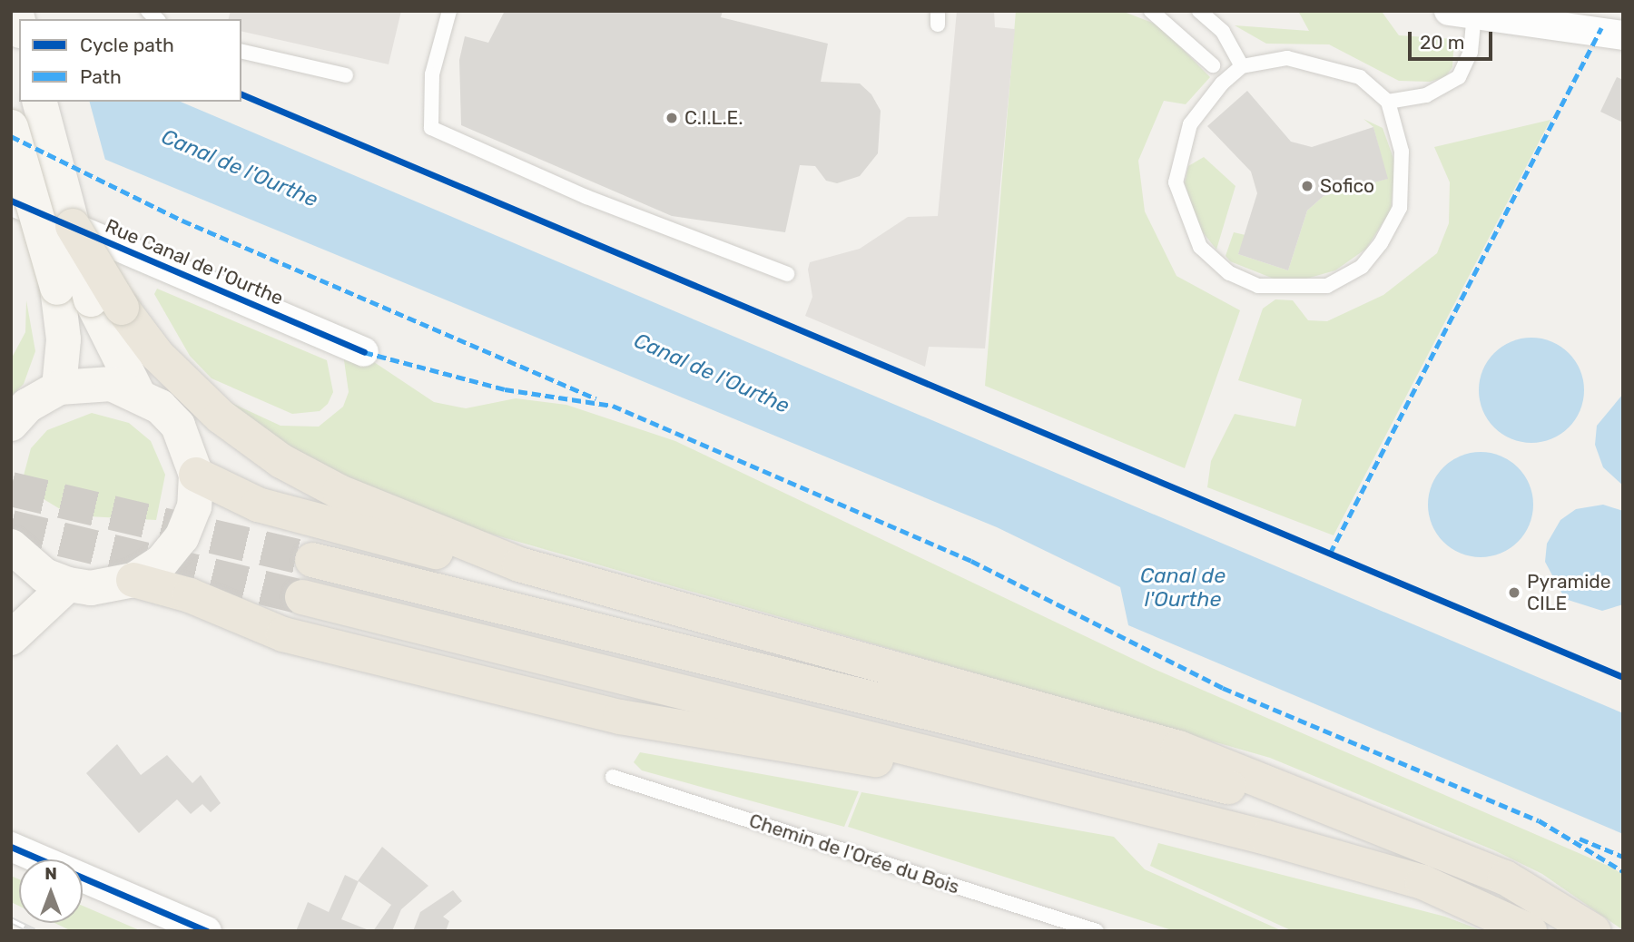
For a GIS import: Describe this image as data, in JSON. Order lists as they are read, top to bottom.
{
  "streets": {
    "street": ["Rue Canal de l'Ourthe"],
    "lane": ["Chemin de l'Orée du Bois"]
  },
  "water": ["Canal de l'Ourthe"],
  "places": ["C.I.L.E.", "Sofico", "Pyramide CILE"],
  "legend": ["Cycle path", "Path"],
  "scale_bar": "20 m",
  "north": "top"
}
